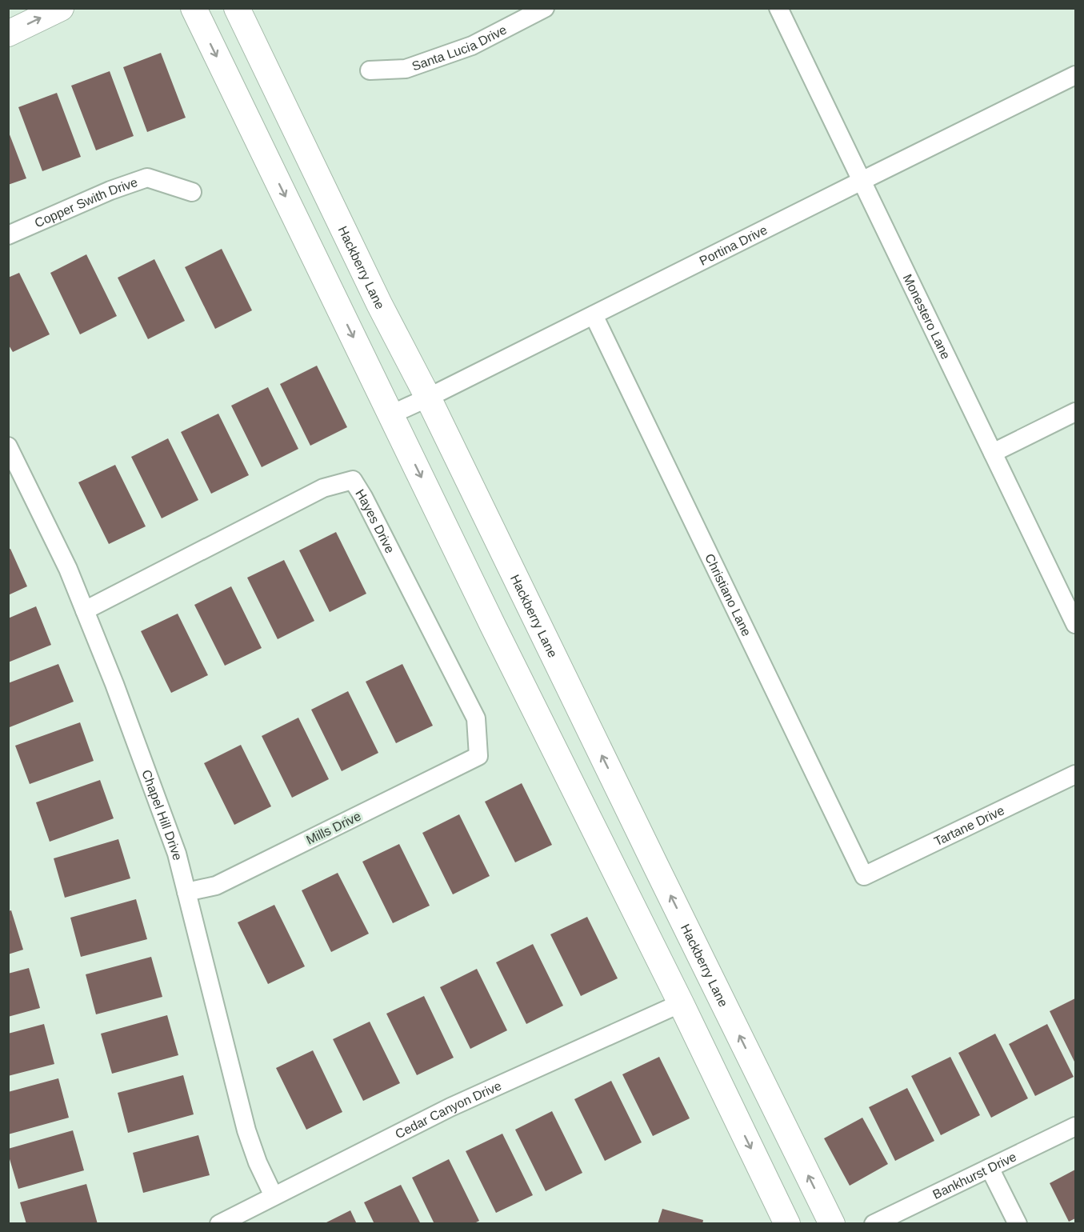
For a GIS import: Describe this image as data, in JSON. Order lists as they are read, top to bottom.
{
  "streets": {
    "street": [
      "Santa Lucia Drive",
      "Copper Swith Drive",
      "Portina Drive",
      "Hackberry Lane",
      "Monestero Lane",
      "Hayes Drive",
      "Christiano Lane",
      "Chapel Hill Drive",
      "Tartane Drive",
      "Mills Drive",
      "Cedar Canyon Drive",
      "Bankhurst Drive"
    ]
  },
  "crossings": [
    ["Portina Drive", "Hackberry Lane"],
    ["Portina Drive", "Monestero Lane"],
    ["Portina Drive", "Christiano Lane"],
    ["Hayes Drive", "Chapel Hill Drive"],
    ["Hayes Drive", "Mills Drive"],
    ["Christiano Lane", "Tartane Drive"],
    ["Chapel Hill Drive", "Mills Drive"],
    ["Chapel Hill Drive", "Cedar Canyon Drive"]
  ]
}
